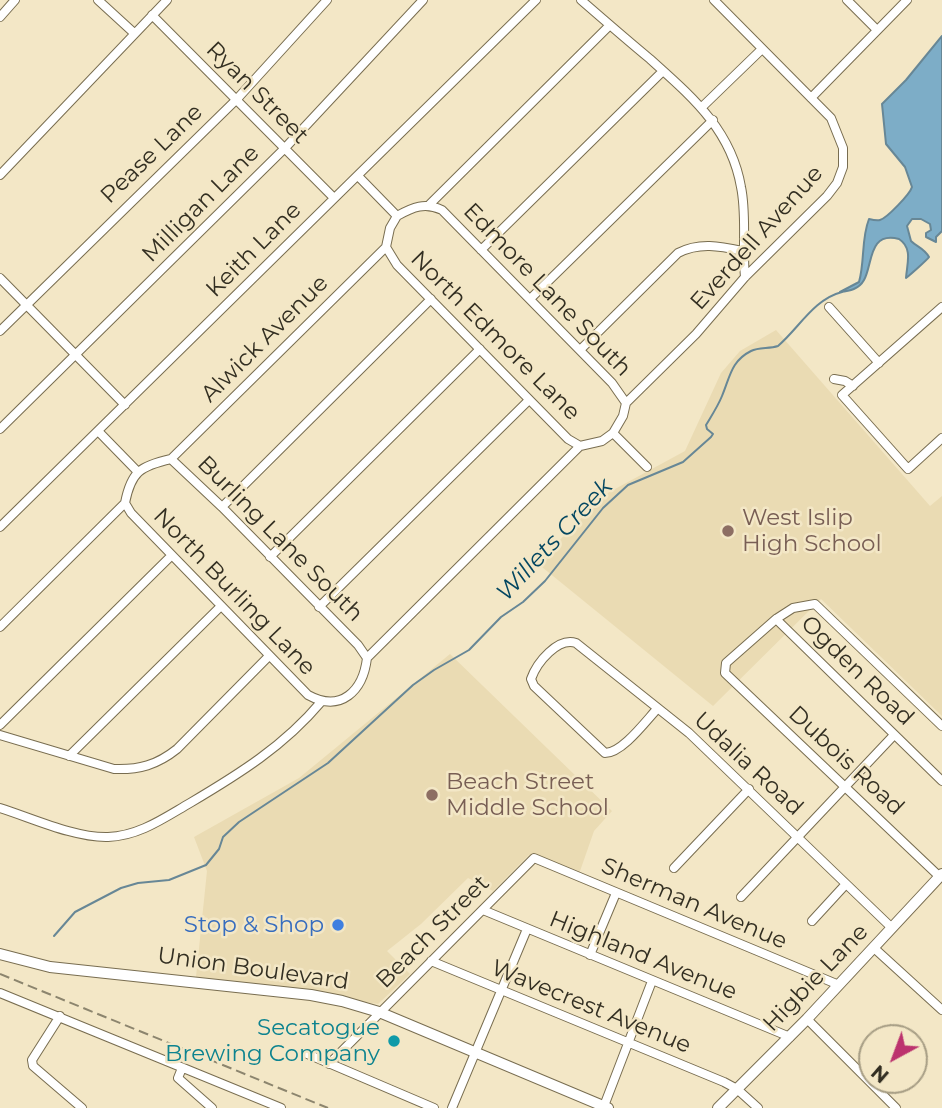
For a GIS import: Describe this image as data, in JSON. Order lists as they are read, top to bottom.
{
  "streets": {
    "main road": ["Union Boulevard", "Higbie Lane"],
    "street": [
      "Ryan Street",
      "Pease Lane",
      "Milligan Lane",
      "Everdell Avenue",
      "Keith Lane",
      "Edmore Lane South",
      "North Edmore Lane",
      "Alwick Avenue",
      "Burling Lane South",
      "North Burling Lane",
      "Ogden Road",
      "Dubois Road",
      "Udalia Road",
      "Sherman Avenue",
      "Beach Street",
      "Highland Avenue",
      "Wavecrest Avenue"
    ]
  },
  "crossings": [
    ["Ryan Street", "Pease Lane"],
    ["Ryan Street", "Milligan Lane"],
    ["Ryan Street", "Keith Lane"],
    ["Everdell Avenue", "Edmore Lane South"],
    ["Everdell Avenue", "North Edmore Lane"],
    ["Edmore Lane South", "North Edmore Lane"],
    ["North Edmore Lane", "Alwick Avenue"],
    ["Alwick Avenue", "Burling Lane South"],
    ["Burling Lane South", "North Burling Lane"],
    ["Ogden Road", "Dubois Road"],
    ["Dubois Road", "Higbie Lane"],
    ["Udalia Road", "Higbie Lane"],
    ["Sherman Avenue", "Beach Street"],
    ["Sherman Avenue", "Higbie Lane"],
    ["Beach Street", "Highland Avenue"],
    ["Beach Street", "Union Boulevard"],
    ["Beach Street", "Wavecrest Avenue"],
    ["Highland Avenue", "Higbie Lane"],
    ["Higbie Lane", "Wavecrest Avenue"]
  ],
  "water": ["Willets Creek"],
  "places": [
    "West Islip High School",
    "Beach Street Middle School",
    "Stop & Shop",
    "Secatogue Brewing Company"
  ],
  "north": "bottom left"
}
